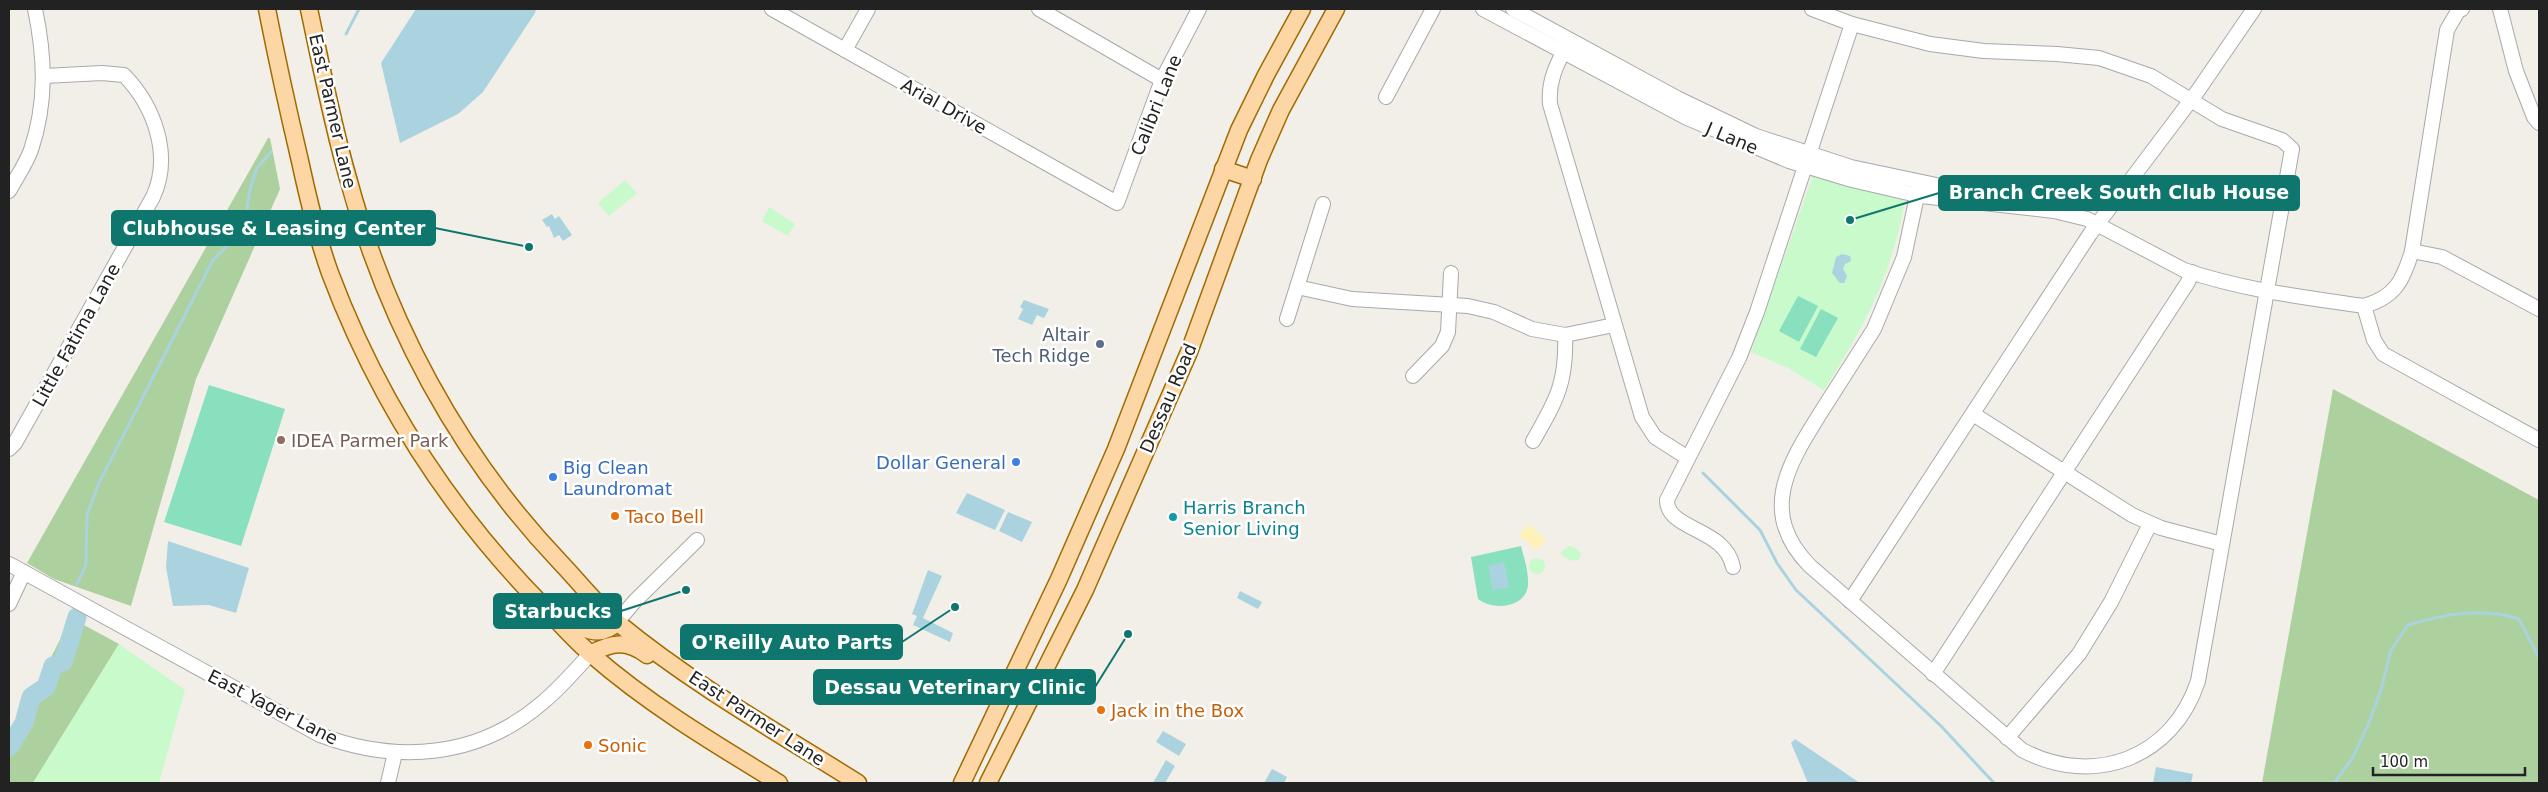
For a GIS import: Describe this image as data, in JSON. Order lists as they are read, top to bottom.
{
  "streets": {
    "main road": ["East Parmer Lane", "Dessau Road"],
    "street": [
      "Calibri Lane",
      "Arial Drive",
      "J Lane",
      "Little Fatima Lane",
      "East Yager Lane"
    ]
  },
  "crossings": [
    ["Calibri Lane", "Arial Drive"]
  ],
  "places": [
    "Branch Creek South Club House",
    "Clubhouse & Leasing Center",
    "Altair Tech Ridge",
    "IDEA Parmer Park",
    "Dollar General",
    "Big Clean Laundromat",
    "Taco Bell",
    "Harris Branch Senior Living",
    "Starbucks",
    "O'Reilly Auto Parts",
    "Dessau Veterinary Clinic",
    "Jack in the Box",
    "Sonic"
  ],
  "scale_bar": "100 m"
}
